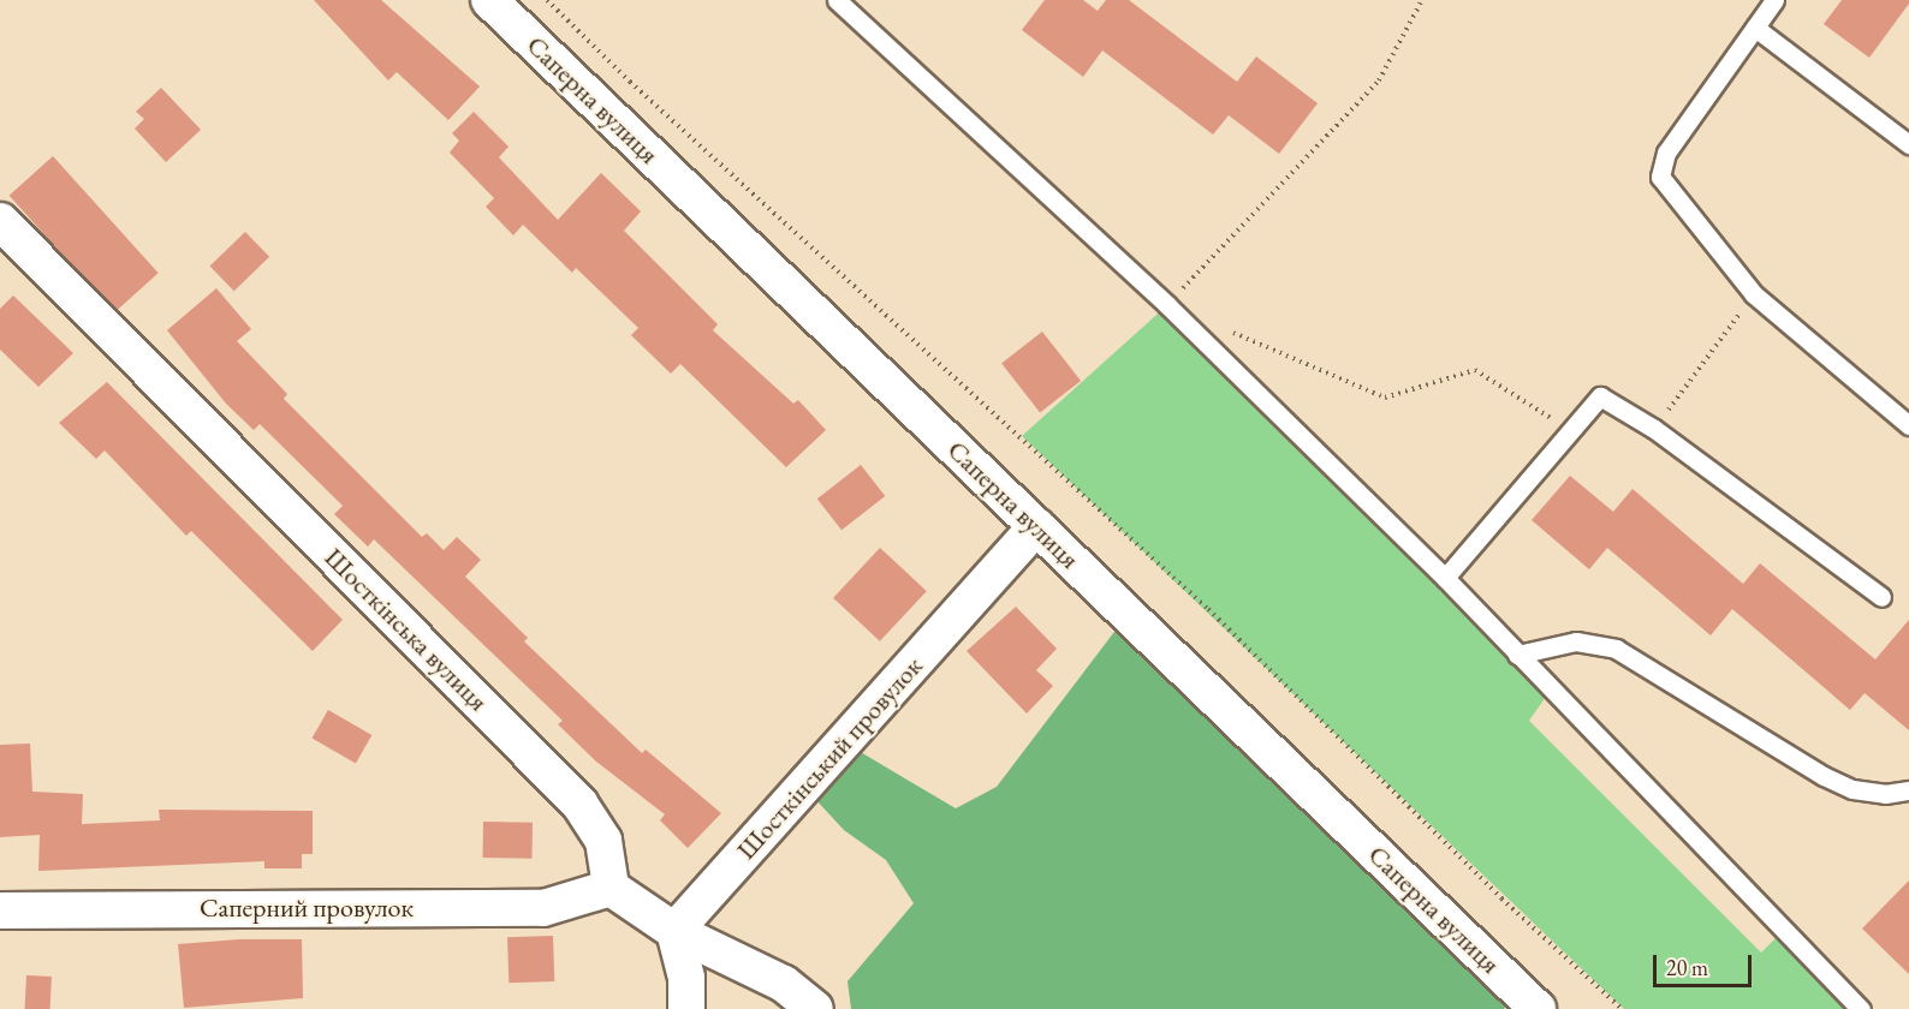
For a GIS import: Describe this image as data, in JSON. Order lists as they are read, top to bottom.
{
  "streets": {
    "street": [
      "Саперна вулиця",
      "Шосткінська вулиця",
      "Шосткінський провулок",
      "Саперний провулок"
    ]
  },
  "crossings": [
    ["Саперна вулиця", "Шосткінський провулок"],
    ["Шосткінська вулиця", "Саперний провулок"]
  ],
  "scale_bar": "20 m"
}
